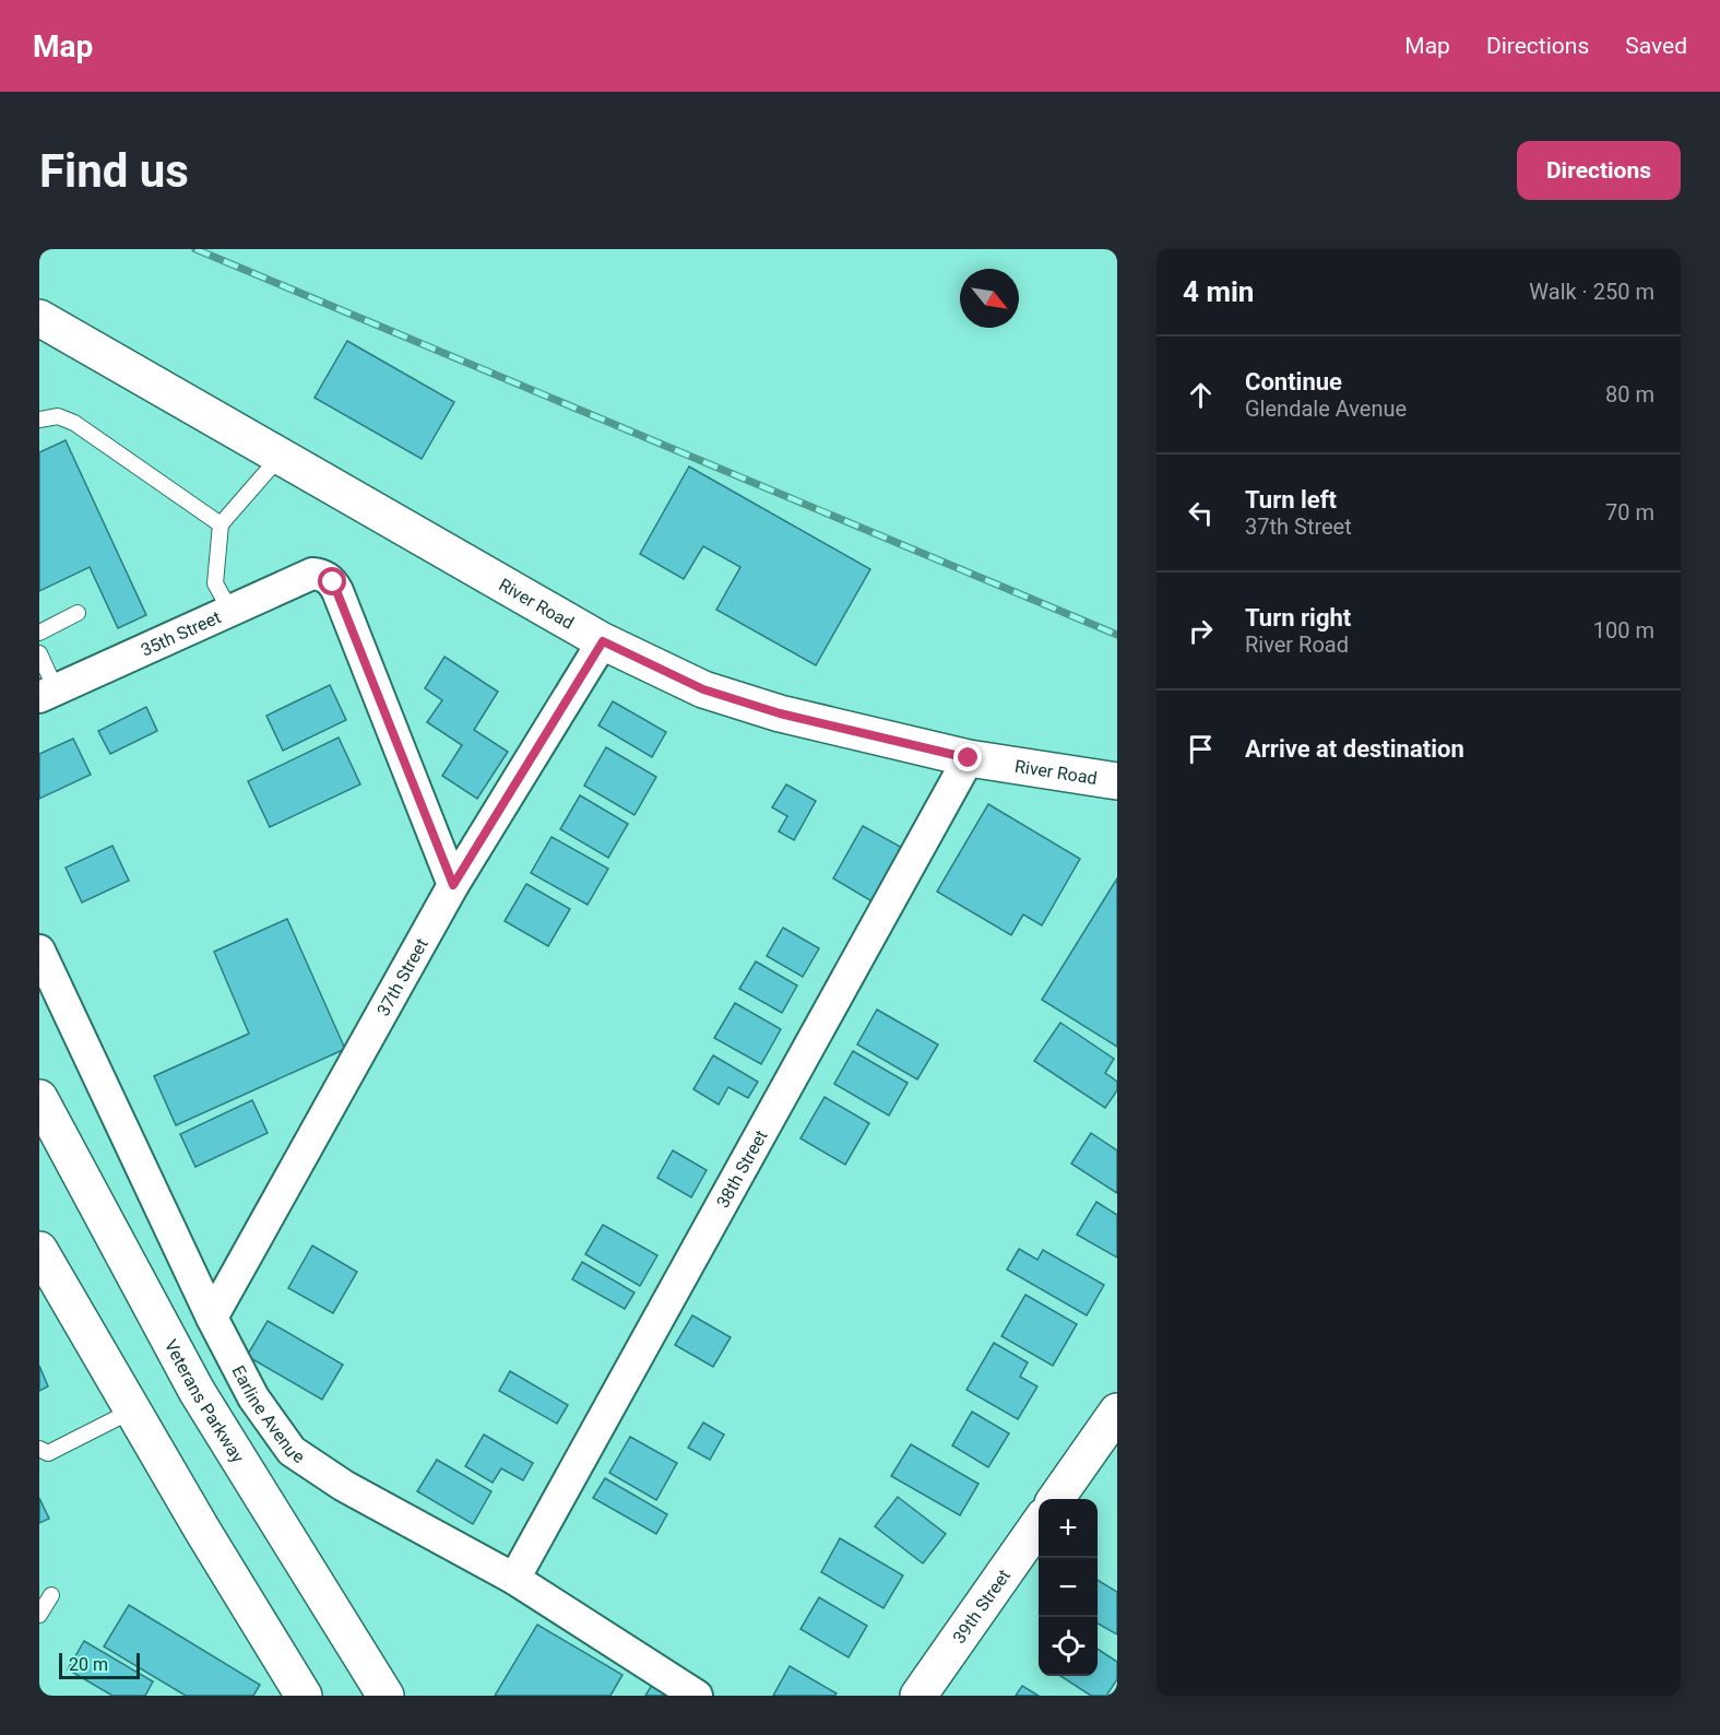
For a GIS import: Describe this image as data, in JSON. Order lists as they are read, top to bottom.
{
  "streets": {
    "main road": ["River Road", "Veterans Parkway", "39th Street"],
    "street": [
      "35th Street",
      "37th Street",
      "38th Street",
      "Earline Avenue"
    ]
  },
  "crossings": [
    ["River Road", "37th Street"],
    ["River Road", "38th Street"],
    ["35th Street", "37th Street"],
    ["37th Street", "Earline Avenue"],
    ["38th Street", "Earline Avenue"]
  ],
  "scale_bar": "20 m",
  "north": "bottom right",
  "page": {
    "header": "Map",
    "nav": ["Map", "Directions", "Saved"],
    "buttons": "Directions",
    "title": "Find us",
    "heading": ["4 min", "Walk · 250 m"],
    "list": [
      ["Continue", "Glendale Avenue", "80 m"],
      ["Turn left", "37th Street", "70 m"],
      ["Turn right", "River Road", "100 m"],
      "Arrive at destination"
    ],
    "map_buttons": ["+", "−"],
    "scale": "20 m"
  }
}
